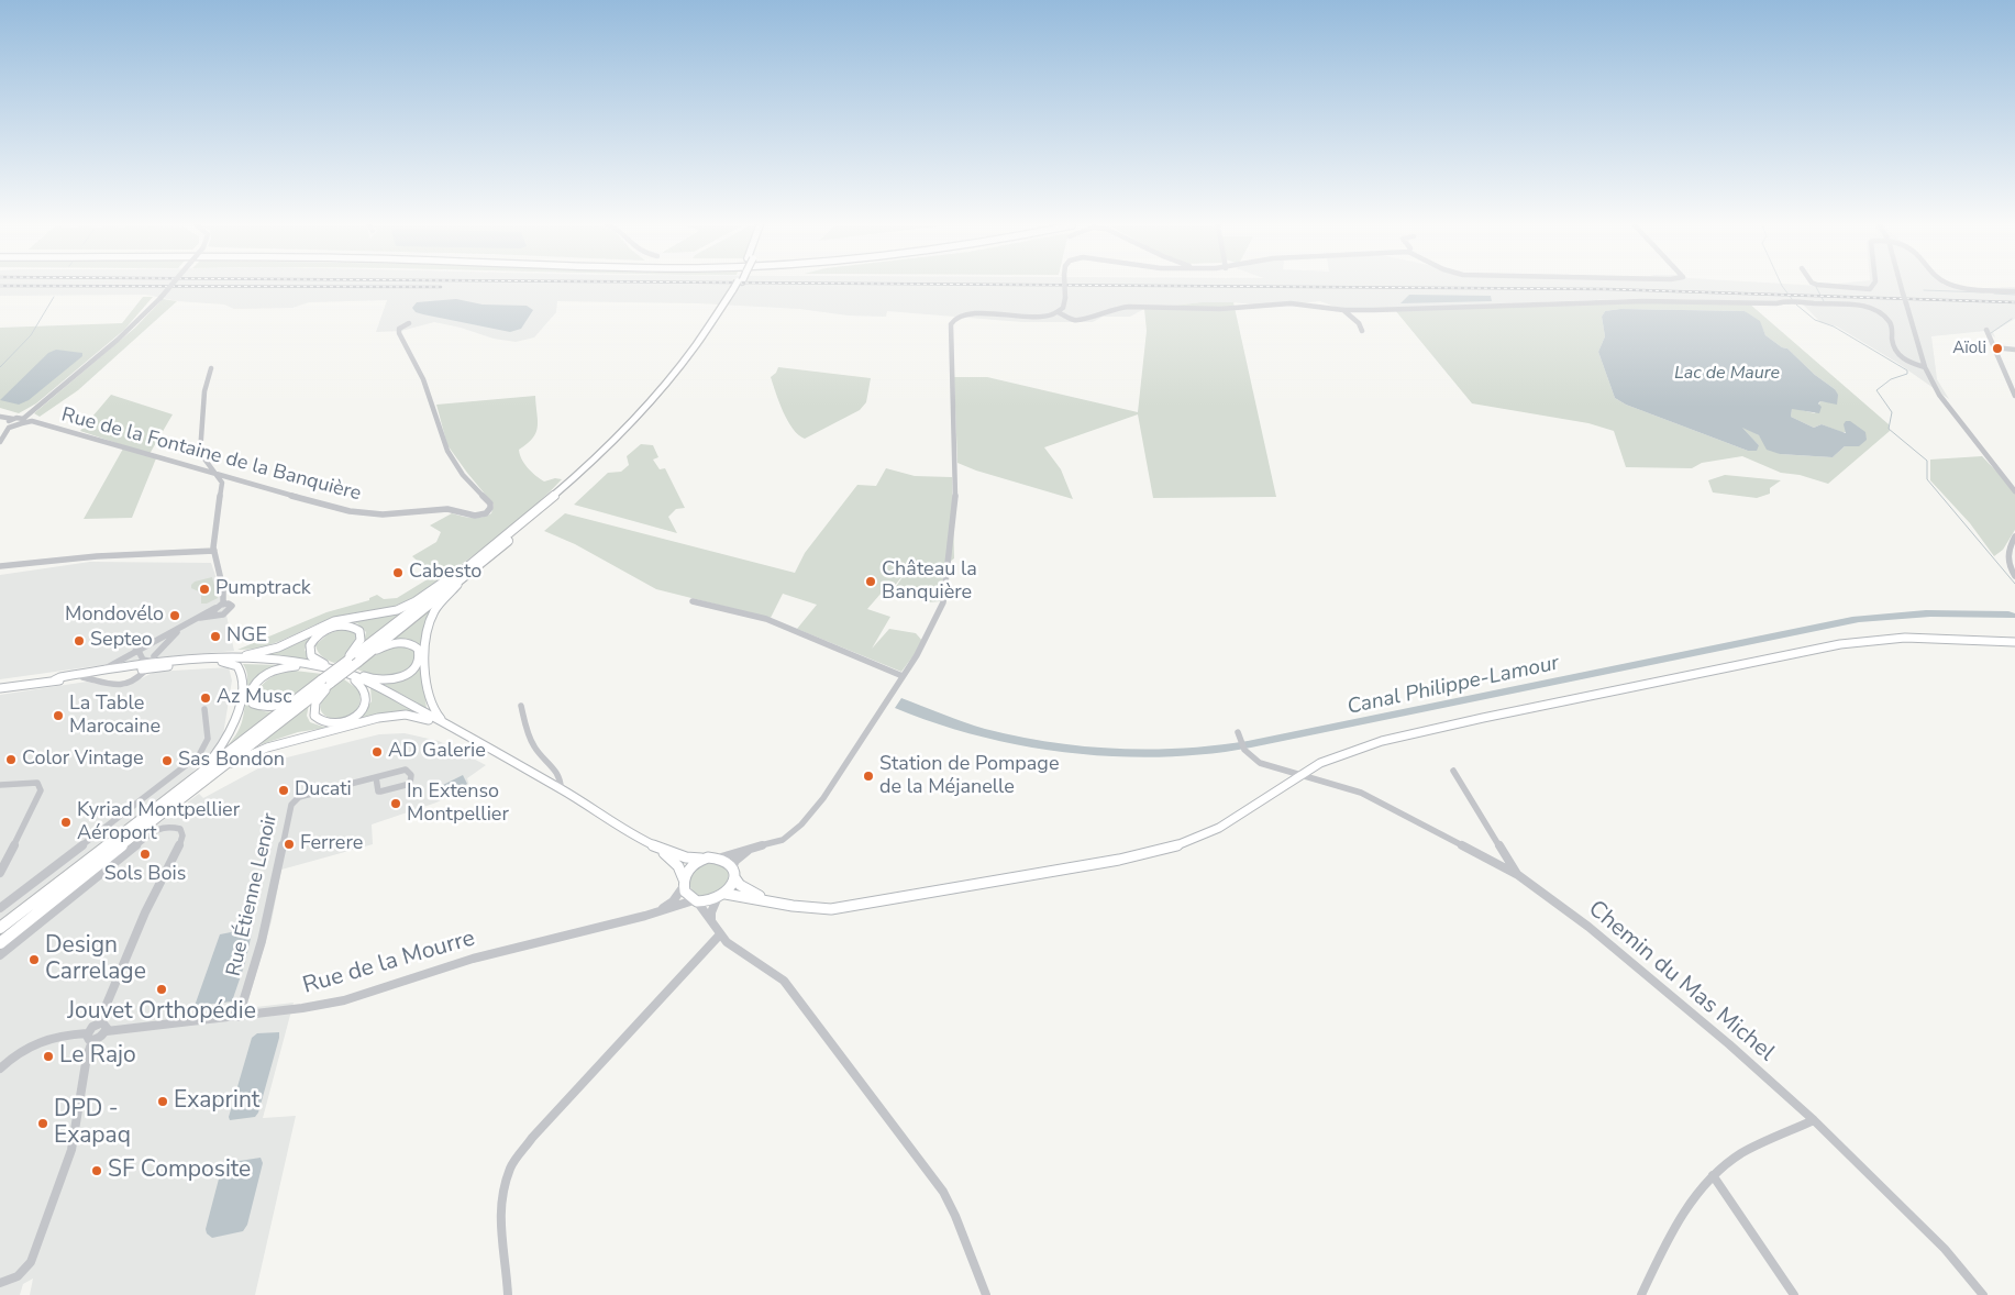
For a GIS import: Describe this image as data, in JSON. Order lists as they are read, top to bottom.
{
  "streets": {
    "street": [
      "Rue de la Fontaine de la Banquière",
      "Rue Étienne Lenoir",
      "Rue de la Mourre",
      "Chemin du Mas Michel"
    ]
  },
  "crossings": [
    ["Rue Étienne Lenoir", "Rue de la Mourre"]
  ],
  "water": ["Lac de Maure", "Canal Philippe-Lamour"],
  "places": [
    "Aïoli",
    "Cabesto",
    "Château la Banquière",
    "Pumptrack",
    "Mondovélo",
    "NGE",
    "Septeo",
    "Az Musc",
    "La Table Marocaine",
    "AD Galerie",
    "Color Vintage",
    "Sas Bondon",
    "Station de Pompage de la Méjanelle",
    "Ducati",
    "In Extenso Montpellier",
    "Kyriad Montpellier Aéroport",
    "Ferrere",
    "Sols Bois",
    "Design Carrelage",
    "Jouvet Orthopédie",
    "Le Rajo",
    "Exaprint",
    "DPD - Exapaq",
    "SF Composite"
  ]
}
